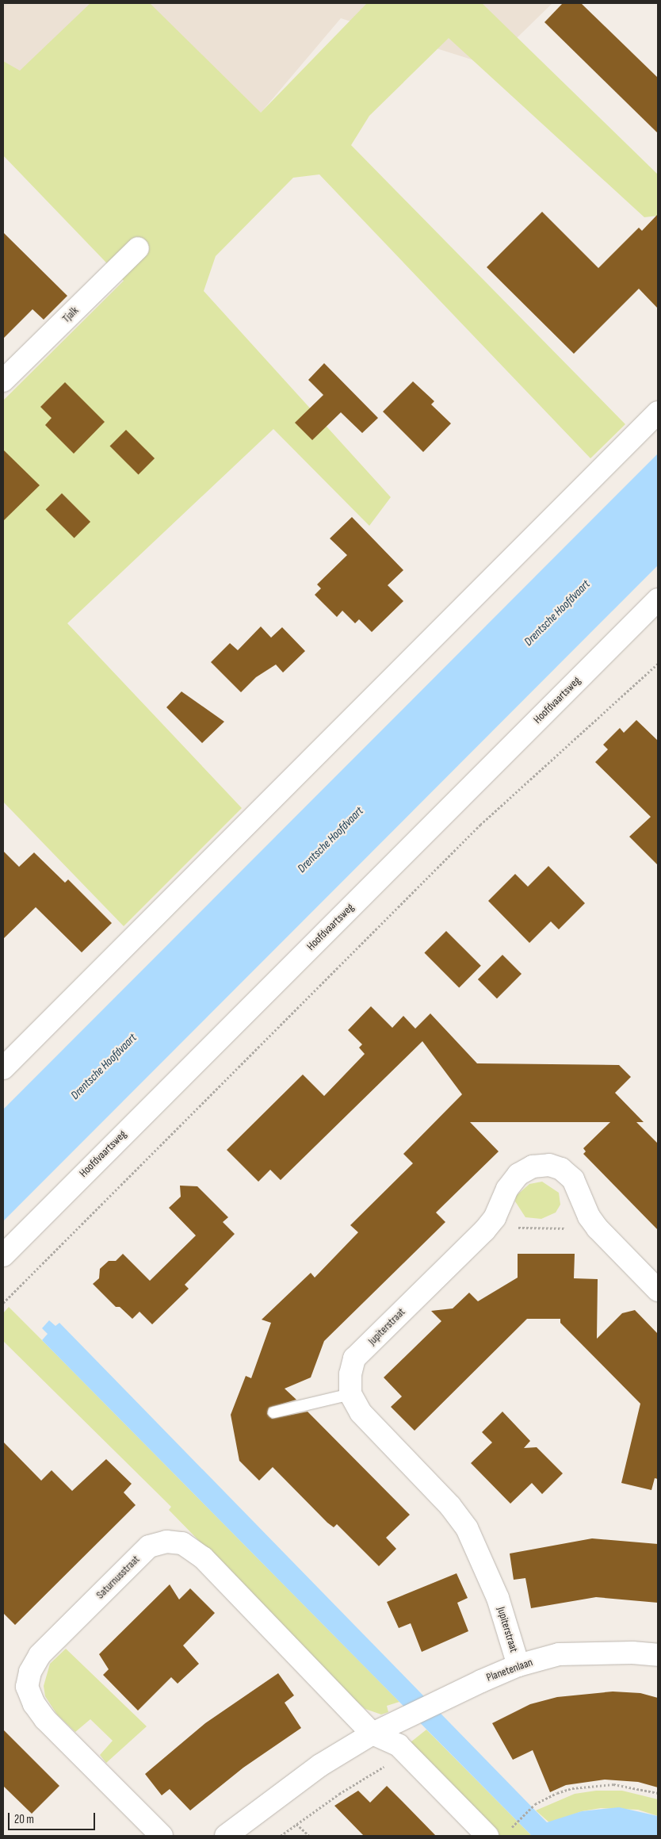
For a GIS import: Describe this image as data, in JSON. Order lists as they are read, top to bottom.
{
  "streets": {
    "street": [
      "Tjalk",
      "Hoofdvaartsweg",
      "Jupiterstraat",
      "Saturnusstraat",
      "Planetenlaan"
    ]
  },
  "crossings": [
    ["Jupiterstraat", "Planetenlaan"],
    ["Saturnusstraat", "Planetenlaan"]
  ],
  "water": ["Drentsche Hoofdvaart"],
  "scale_bar": "20 m"
}
